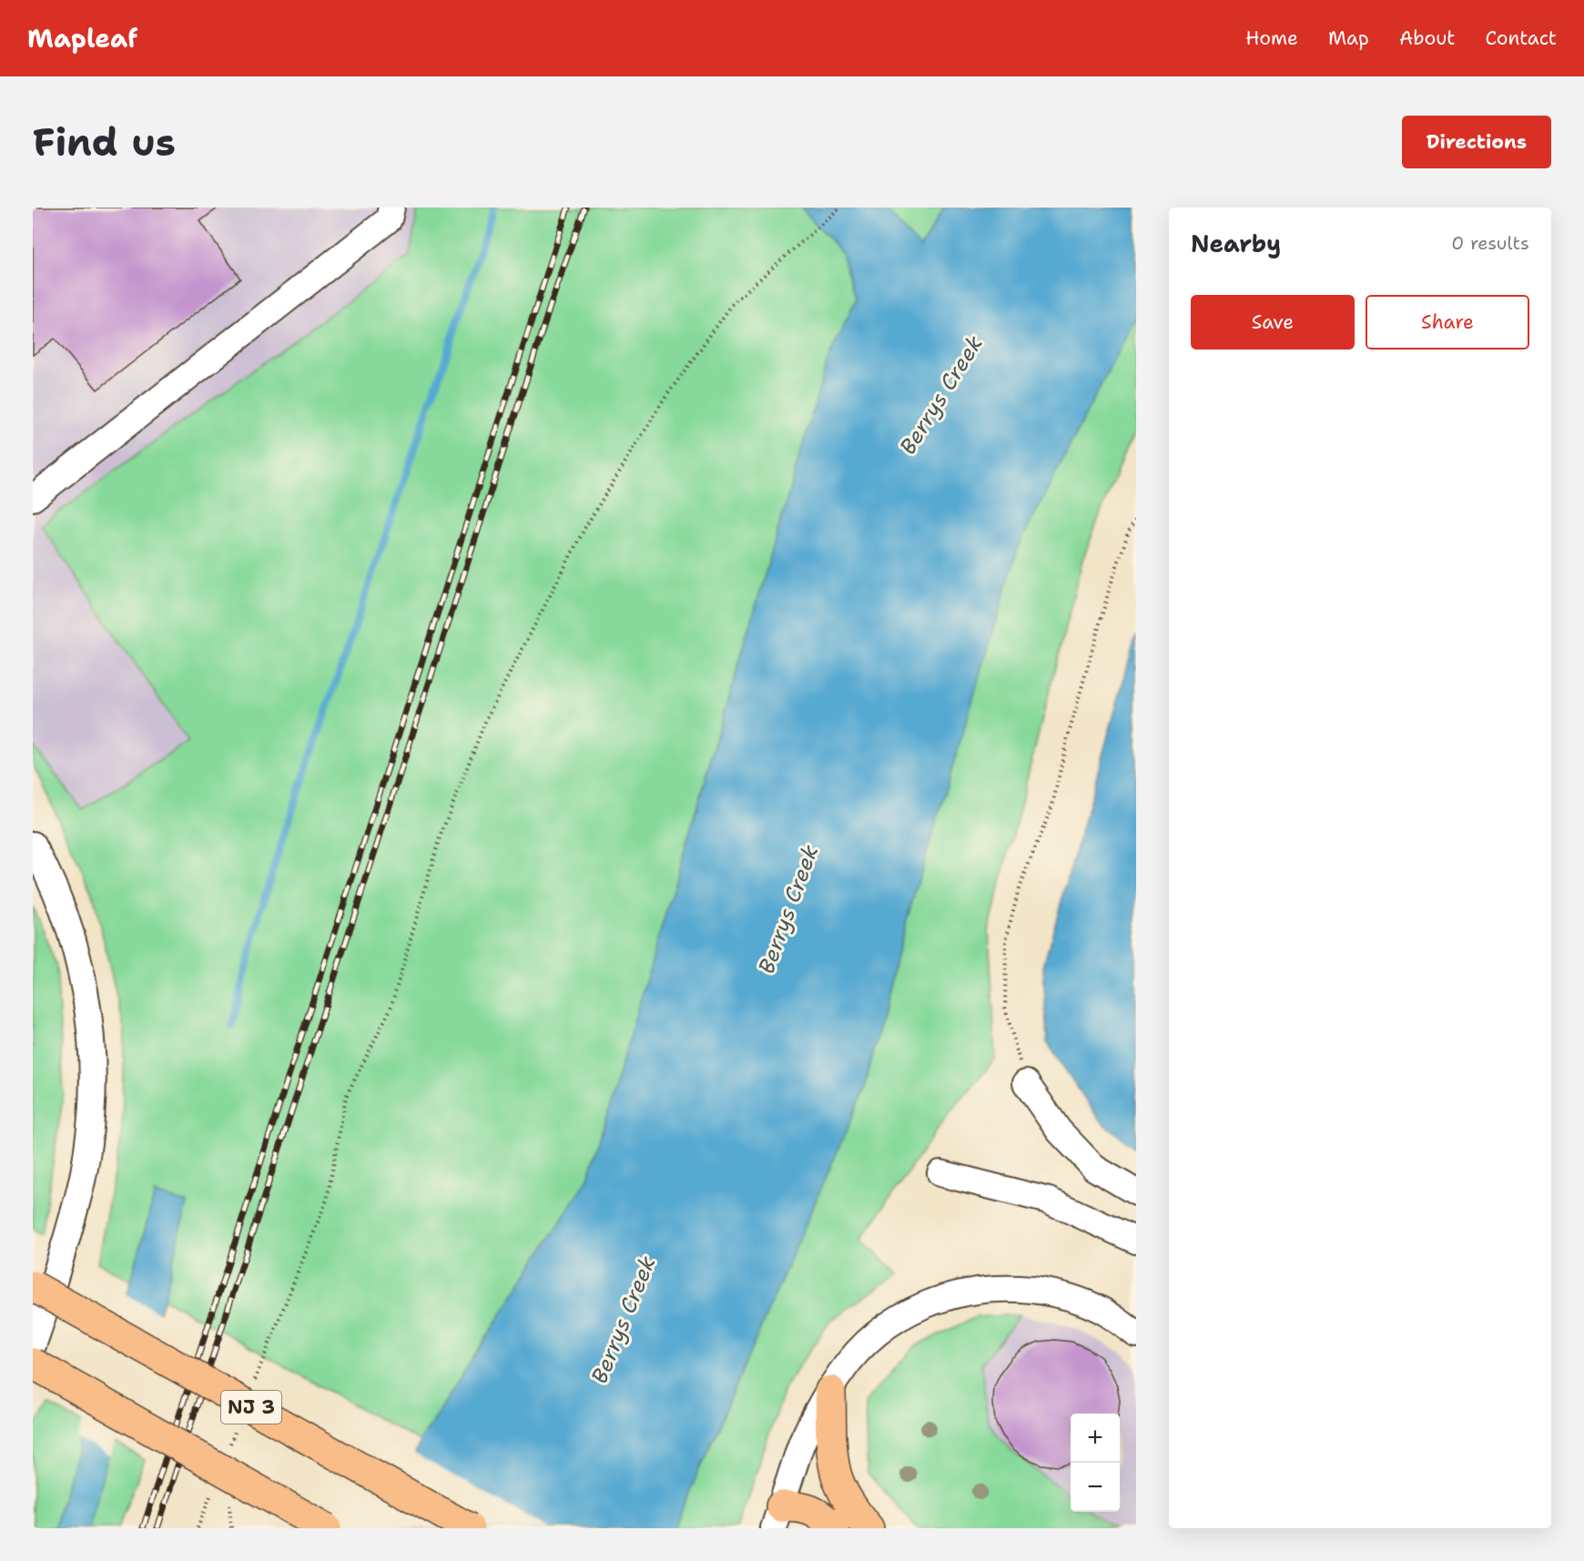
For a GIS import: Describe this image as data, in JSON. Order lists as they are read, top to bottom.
{
  "streets": {
    "highway": ["NJ 3"]
  },
  "water": ["Berrys Creek"],
  "page": {
    "header": "Mapleaf",
    "nav": [
      "Home",
      "Map",
      "About",
      "Contact"
    ],
    "buttons": [
      "Directions",
      ["Save", "Share"]
    ],
    "title": "Find us",
    "heading": ["Nearby", "0 results"],
    "map_buttons": ["+", "−"]
  }
}
